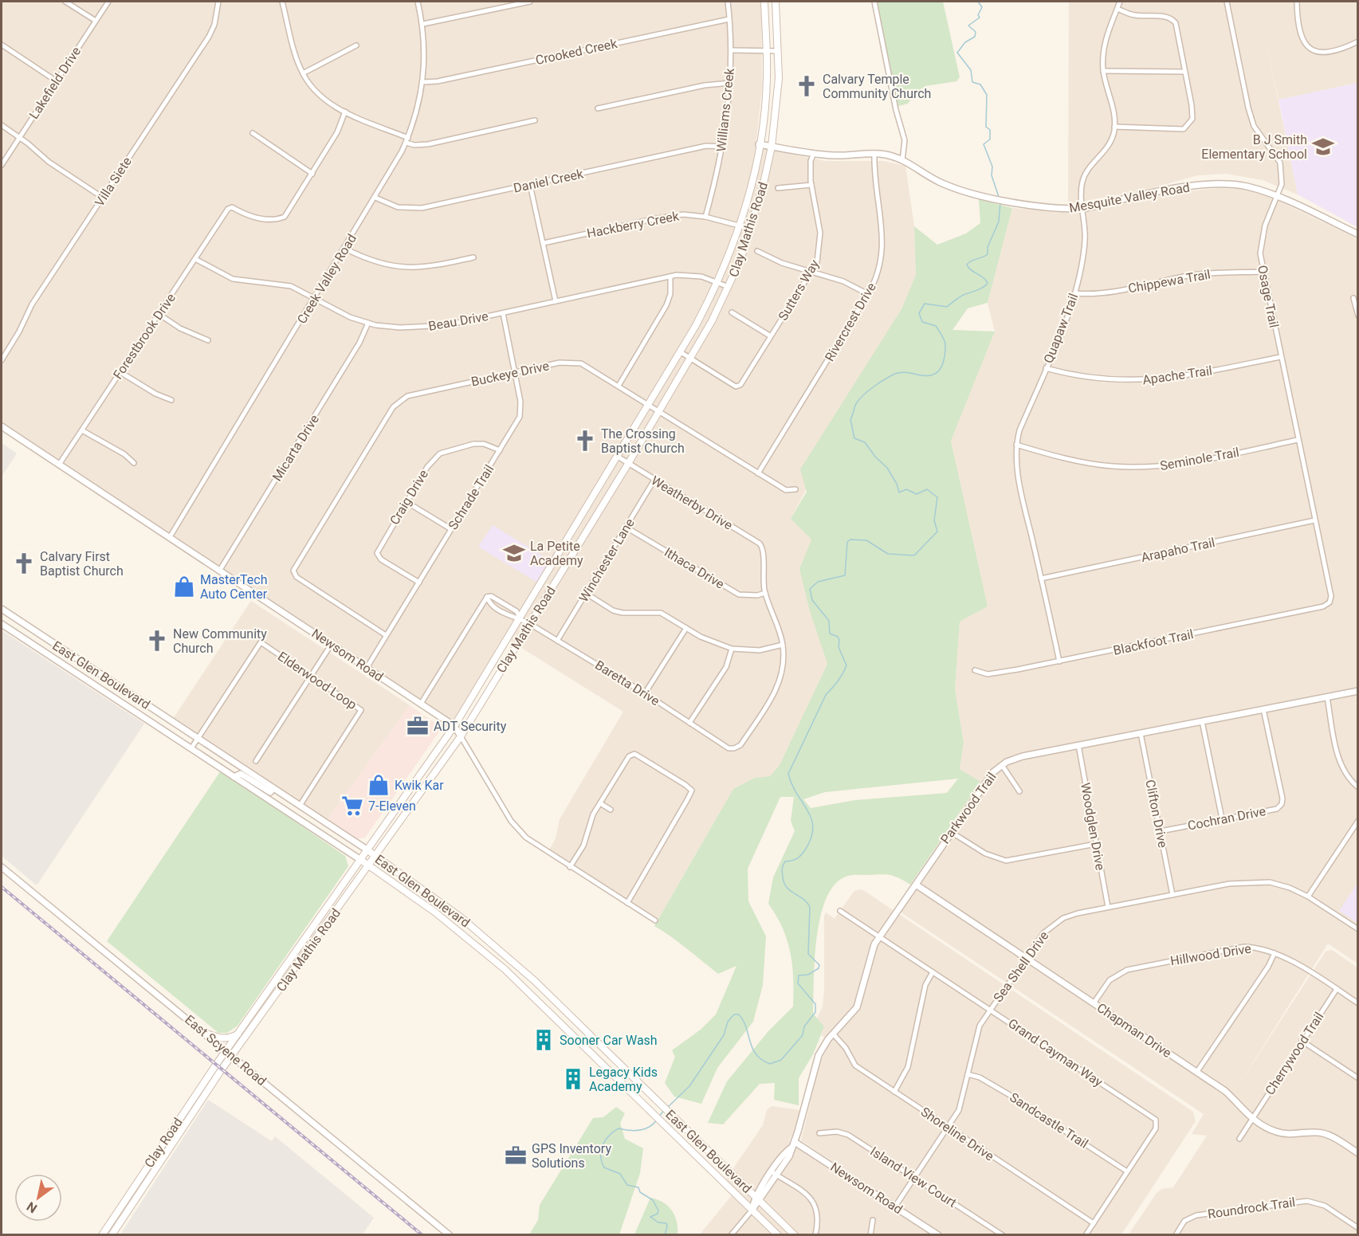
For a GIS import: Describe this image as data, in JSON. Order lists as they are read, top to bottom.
{
  "streets": {
    "main road": ["Clay Mathis Road", "East Glen Boulevard", "Clay Road"],
    "street": [
      "Crooked Creek",
      "Lakefield Drive",
      "Williams Creek",
      "Daniel Creek",
      "Villa Siete",
      "Mesquite Valley Road",
      "Hackberry Creek",
      "Creek Valley Road",
      "Chippewa Trail",
      "Sutters Way",
      "Osage Trail",
      "Beau Drive",
      "Rivercrest Drive",
      "Quapaw Trail",
      "Forestbrook Drive",
      "Buckeye Drive",
      "Apache Trail",
      "Micarta Drive",
      "Seminole Trail",
      "Craig Drive",
      "Schrade Trail",
      "Weatherby Drive",
      "Arapaho Trail",
      "Winchester Lane",
      "Ithaca Drive",
      "Blackfoot Trail",
      "Newsom Road",
      "Elderwood Loop",
      "Baretta Drive",
      "Parkwood Trail",
      "Clifton Drive",
      "Cochran Drive",
      "Woodglen Drive",
      "Hillwood Drive",
      "Sea Shell Drive",
      "Chapman Drive",
      "East Scyene Road",
      "Grand Cayman Way",
      "Cherrywood Trail",
      "Sandcastle Trail",
      "Shoreline Drive",
      "Island View Court",
      "Roundrock Trail"
    ]
  },
  "crossings": [
    ["Crooked Creek", "Williams Creek"],
    ["Crooked Creek", "Creek Valley Road"],
    ["Williams Creek", "Daniel Creek"],
    ["Williams Creek", "Hackberry Creek"],
    ["Daniel Creek", "Creek Valley Road"],
    ["Mesquite Valley Road", "Clay Mathis Road"],
    ["Mesquite Valley Road", "Sutters Way"],
    ["Mesquite Valley Road", "Osage Trail"],
    ["Mesquite Valley Road", "Rivercrest Drive"],
    ["Mesquite Valley Road", "Quapaw Trail"],
    ["Hackberry Creek", "Clay Mathis Road"],
    ["Clay Mathis Road", "Sutters Way"],
    ["Clay Mathis Road", "Beau Drive"],
    ["Clay Mathis Road", "Buckeye Drive"],
    ["Clay Mathis Road", "Weatherby Drive"],
    ["Clay Mathis Road", "Newsom Road"],
    ["Clay Mathis Road", "East Glen Boulevard"],
    ["Clay Mathis Road", "Baretta Drive"],
    ["Clay Mathis Road", "East Scyene Road"],
    ["Clay Mathis Road", "Clay Road"],
    ["Creek Valley Road", "Beau Drive"],
    ["Creek Valley Road", "Newsom Road"],
    ["Chippewa Trail", "Osage Trail"],
    ["Chippewa Trail", "Quapaw Trail"],
    ["Osage Trail", "Apache Trail"],
    ["Osage Trail", "Seminole Trail"],
    ["Osage Trail", "Arapaho Trail"],
    ["Osage Trail", "Blackfoot Trail"],
    ["Beau Drive", "Forestbrook Drive"],
    ["Beau Drive", "Micarta Drive"],
    ["Beau Drive", "Schrade Trail"],
    ["Rivercrest Drive", "Buckeye Drive"],
    ["Quapaw Trail", "Apache Trail"],
    ["Quapaw Trail", "Seminole Trail"],
    ["Quapaw Trail", "Arapaho Trail"],
    ["Quapaw Trail", "Blackfoot Trail"],
    ["Forestbrook Drive", "Newsom Road"],
    ["Buckeye Drive", "Schrade Trail"],
    ["Micarta Drive", "Newsom Road"],
    ["Craig Drive", "Schrade Trail"],
    ["Schrade Trail", "Newsom Road"],
    ["Weatherby Drive", "Winchester Lane"],
    ["Weatherby Drive", "Ithaca Drive"],
    ["Winchester Lane", "Ithaca Drive"],
    ["Winchester Lane", "Baretta Drive"],
    ["Newsom Road", "Parkwood Trail"],
    ["Newsom Road", "Sea Shell Drive"],
    ["East Glen Boulevard", "Elderwood Loop"],
    ["East Glen Boulevard", "Parkwood Trail"],
    ["Parkwood Trail", "Clifton Drive"],
    ["Parkwood Trail", "Cochran Drive"],
    ["Parkwood Trail", "Woodglen Drive"],
    ["Parkwood Trail", "Chapman Drive"],
    ["Parkwood Trail", "Grand Cayman Way"],
    ["Parkwood Trail", "Shoreline Drive"],
    ["Clifton Drive", "Cochran Drive"],
    ["Clifton Drive", "Sea Shell Drive"],
    ["Woodglen Drive", "Sea Shell Drive"],
    ["Hillwood Drive", "Chapman Drive"],
    ["Hillwood Drive", "Cherrywood Trail"],
    ["Sea Shell Drive", "Chapman Drive"],
    ["Sea Shell Drive", "Grand Cayman Way"],
    ["Sea Shell Drive", "Sandcastle Trail"],
    ["Sea Shell Drive", "Shoreline Drive"],
    ["Sea Shell Drive", "Island View Court"],
    ["Chapman Drive", "Cherrywood Trail"],
    ["East Scyene Road", "Clay Road"],
    ["Grand Cayman Way", "Sandcastle Trail"],
    ["Grand Cayman Way", "Shoreline Drive"]
  ],
  "places": {
    "church": [
      "Calvary Temple Community Church",
      "The Crossing Baptist Church",
      "Calvary First Baptist Church",
      "New Community Church"
    ],
    "school or university": ["B J Smith Elementary School", "La Petite Academy"],
    "shop": ["MasterTech Auto Center", "Kwik Kar"],
    "office": ["ADT Security", "GPS Inventory Solutions"],
    "supermarket": ["7-Eleven"],
    "building": ["Sooner Car Wash", "Legacy Kids Academy"]
  },
  "north": "bottom left"
}
